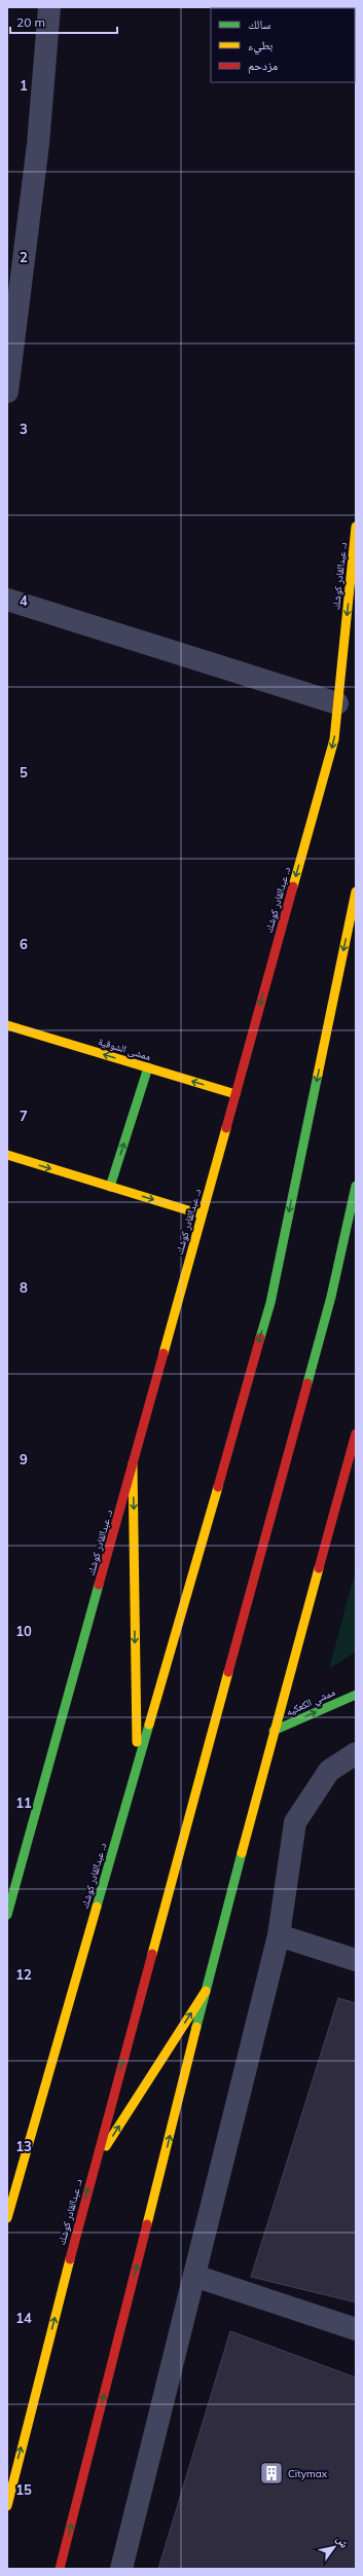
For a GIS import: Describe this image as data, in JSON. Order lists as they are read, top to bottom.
{
  "streets": {
    "main road": ["د. عبدالقادر كوشك", "ممشى الشوقية", "ممشي الكعكيه"]
  },
  "crossings": [
    ["د. عبدالقادر كوشك", "ممشى الشوقية"]
  ],
  "one_way": ["ممشى الشوقية", "ممشي الكعكيه"],
  "places": {
    "building": ["Citymax"]
  },
  "legend": ["سالك", "بطيء", "مزدحم"],
  "scale_bar": "20 m",
  "north": "top right",
  "grid": {
    "rows": [
      "1",
      "2",
      "3",
      "4",
      "5",
      "6",
      "7",
      "8",
      "9",
      "10",
      "11",
      "12",
      "13",
      "14",
      "15"
    ]
  }
}
